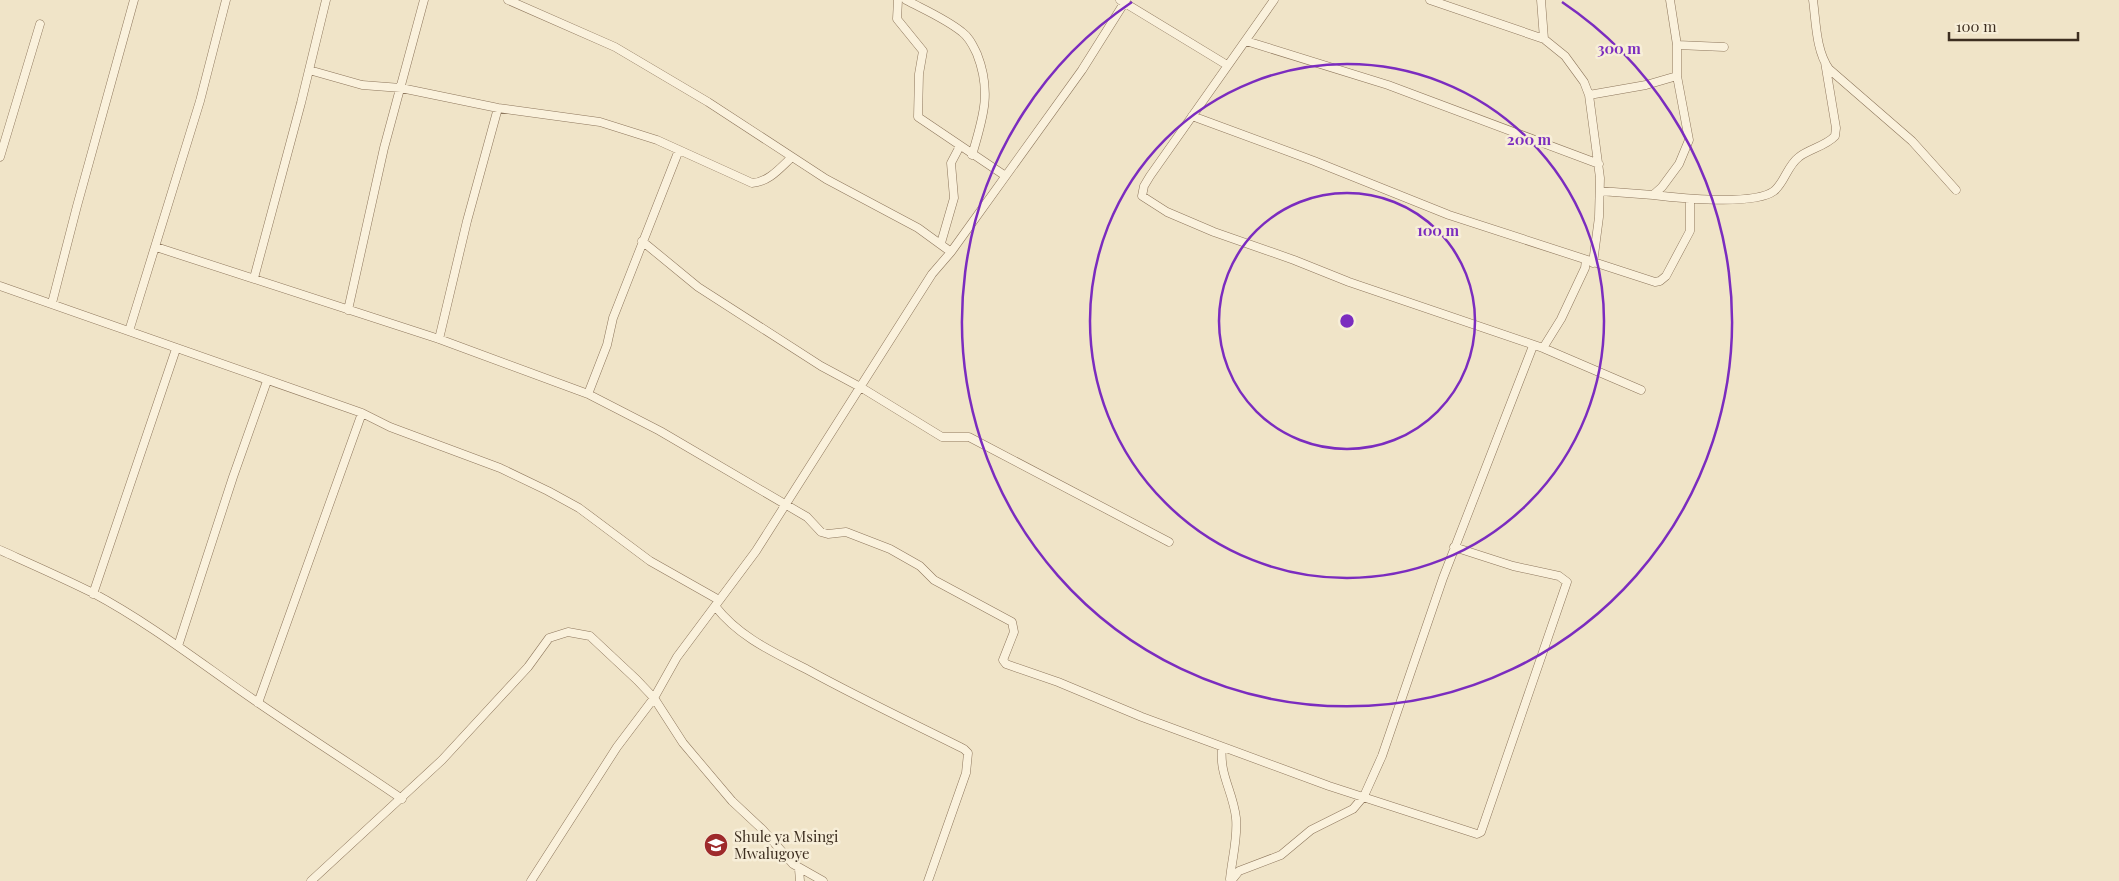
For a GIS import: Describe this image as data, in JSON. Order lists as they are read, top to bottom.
{
  "places": {
    "school or university": ["Shule ya Msingi Mwalugoye"]
  },
  "scale_bar": "100 m",
  "rings": ["300 m", "200 m", "100 m"]
}
